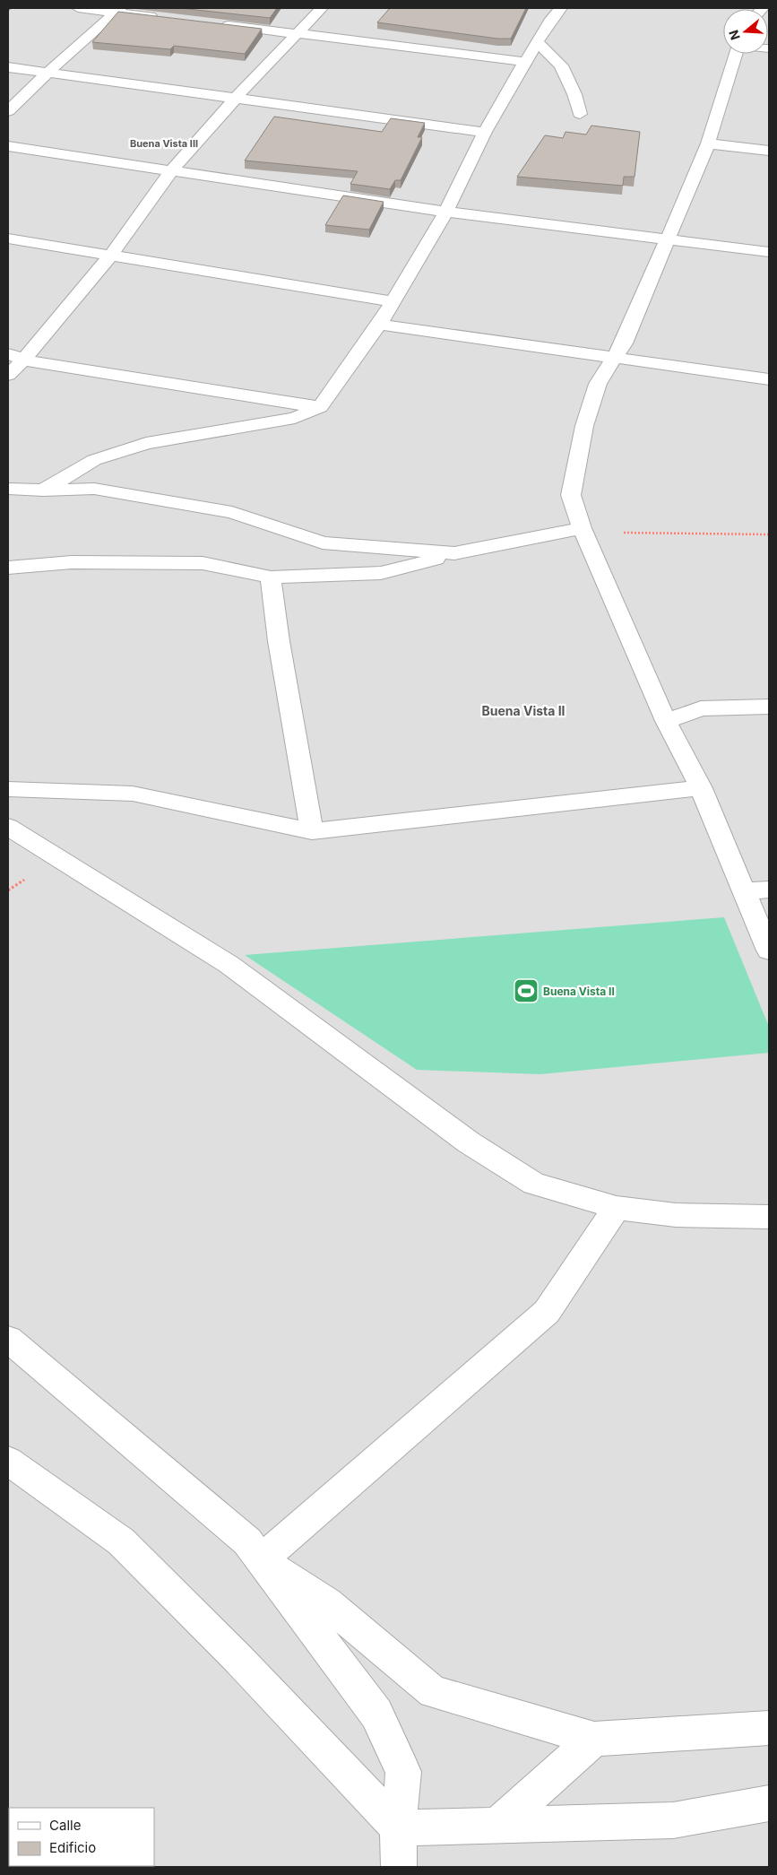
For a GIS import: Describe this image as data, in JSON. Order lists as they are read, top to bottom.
{
  "districts": ["Buena Vista III", "Buena Vista II"],
  "places": {
    "sports": ["Buena Vista II"]
  },
  "legend": ["Calle", "Edificio"],
  "north": "left"
}
